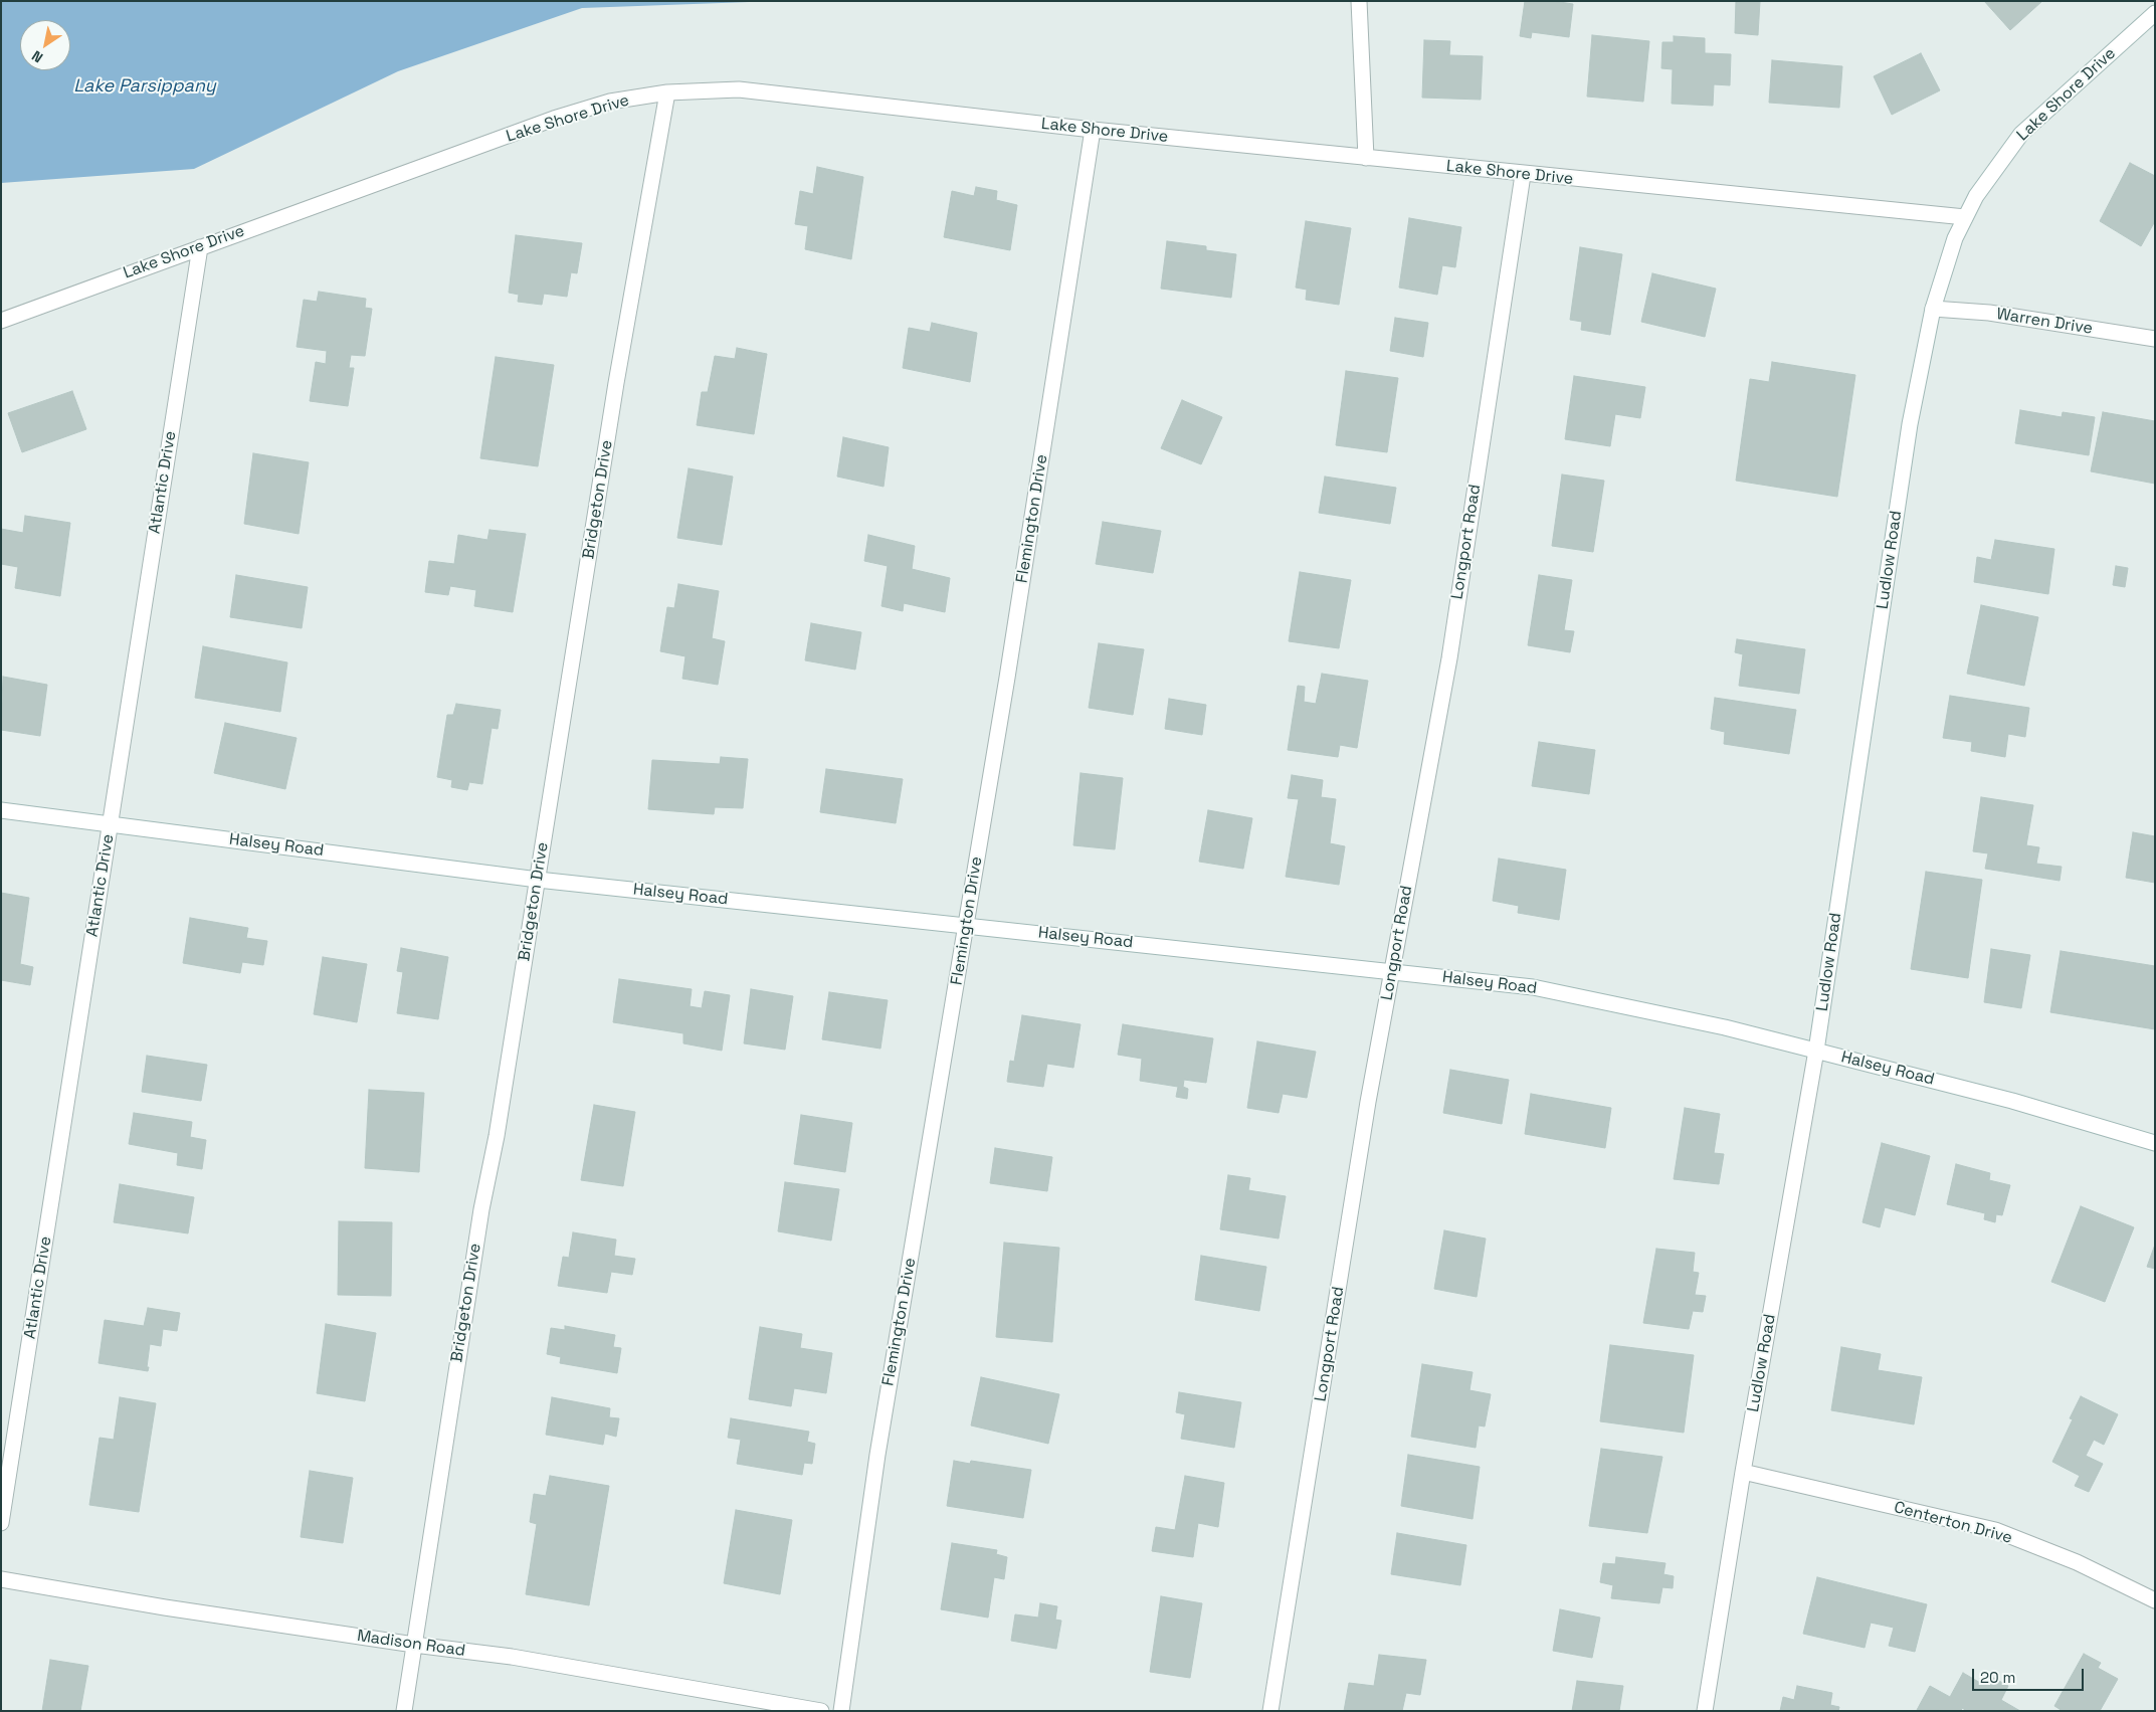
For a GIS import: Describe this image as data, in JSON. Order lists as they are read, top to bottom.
{
  "streets": {
    "street": [
      "Lake Shore Drive",
      "Warren Drive",
      "Atlantic Drive",
      "Bridgeton Drive",
      "Flemington Drive",
      "Longport Road",
      "Ludlow Road",
      "Halsey Road",
      "Centerton Drive",
      "Madison Road"
    ]
  },
  "crossings": [
    ["Lake Shore Drive", "Atlantic Drive"],
    ["Lake Shore Drive", "Bridgeton Drive"],
    ["Lake Shore Drive", "Flemington Drive"],
    ["Lake Shore Drive", "Longport Road"],
    ["Lake Shore Drive", "Ludlow Road"],
    ["Warren Drive", "Ludlow Road"],
    ["Atlantic Drive", "Halsey Road"],
    ["Bridgeton Drive", "Halsey Road"],
    ["Bridgeton Drive", "Madison Road"],
    ["Flemington Drive", "Halsey Road"],
    ["Longport Road", "Halsey Road"],
    ["Ludlow Road", "Halsey Road"],
    ["Ludlow Road", "Centerton Drive"]
  ],
  "water": ["Lake Parsippany"],
  "scale_bar": "20 m",
  "north": "bottom left"
}
